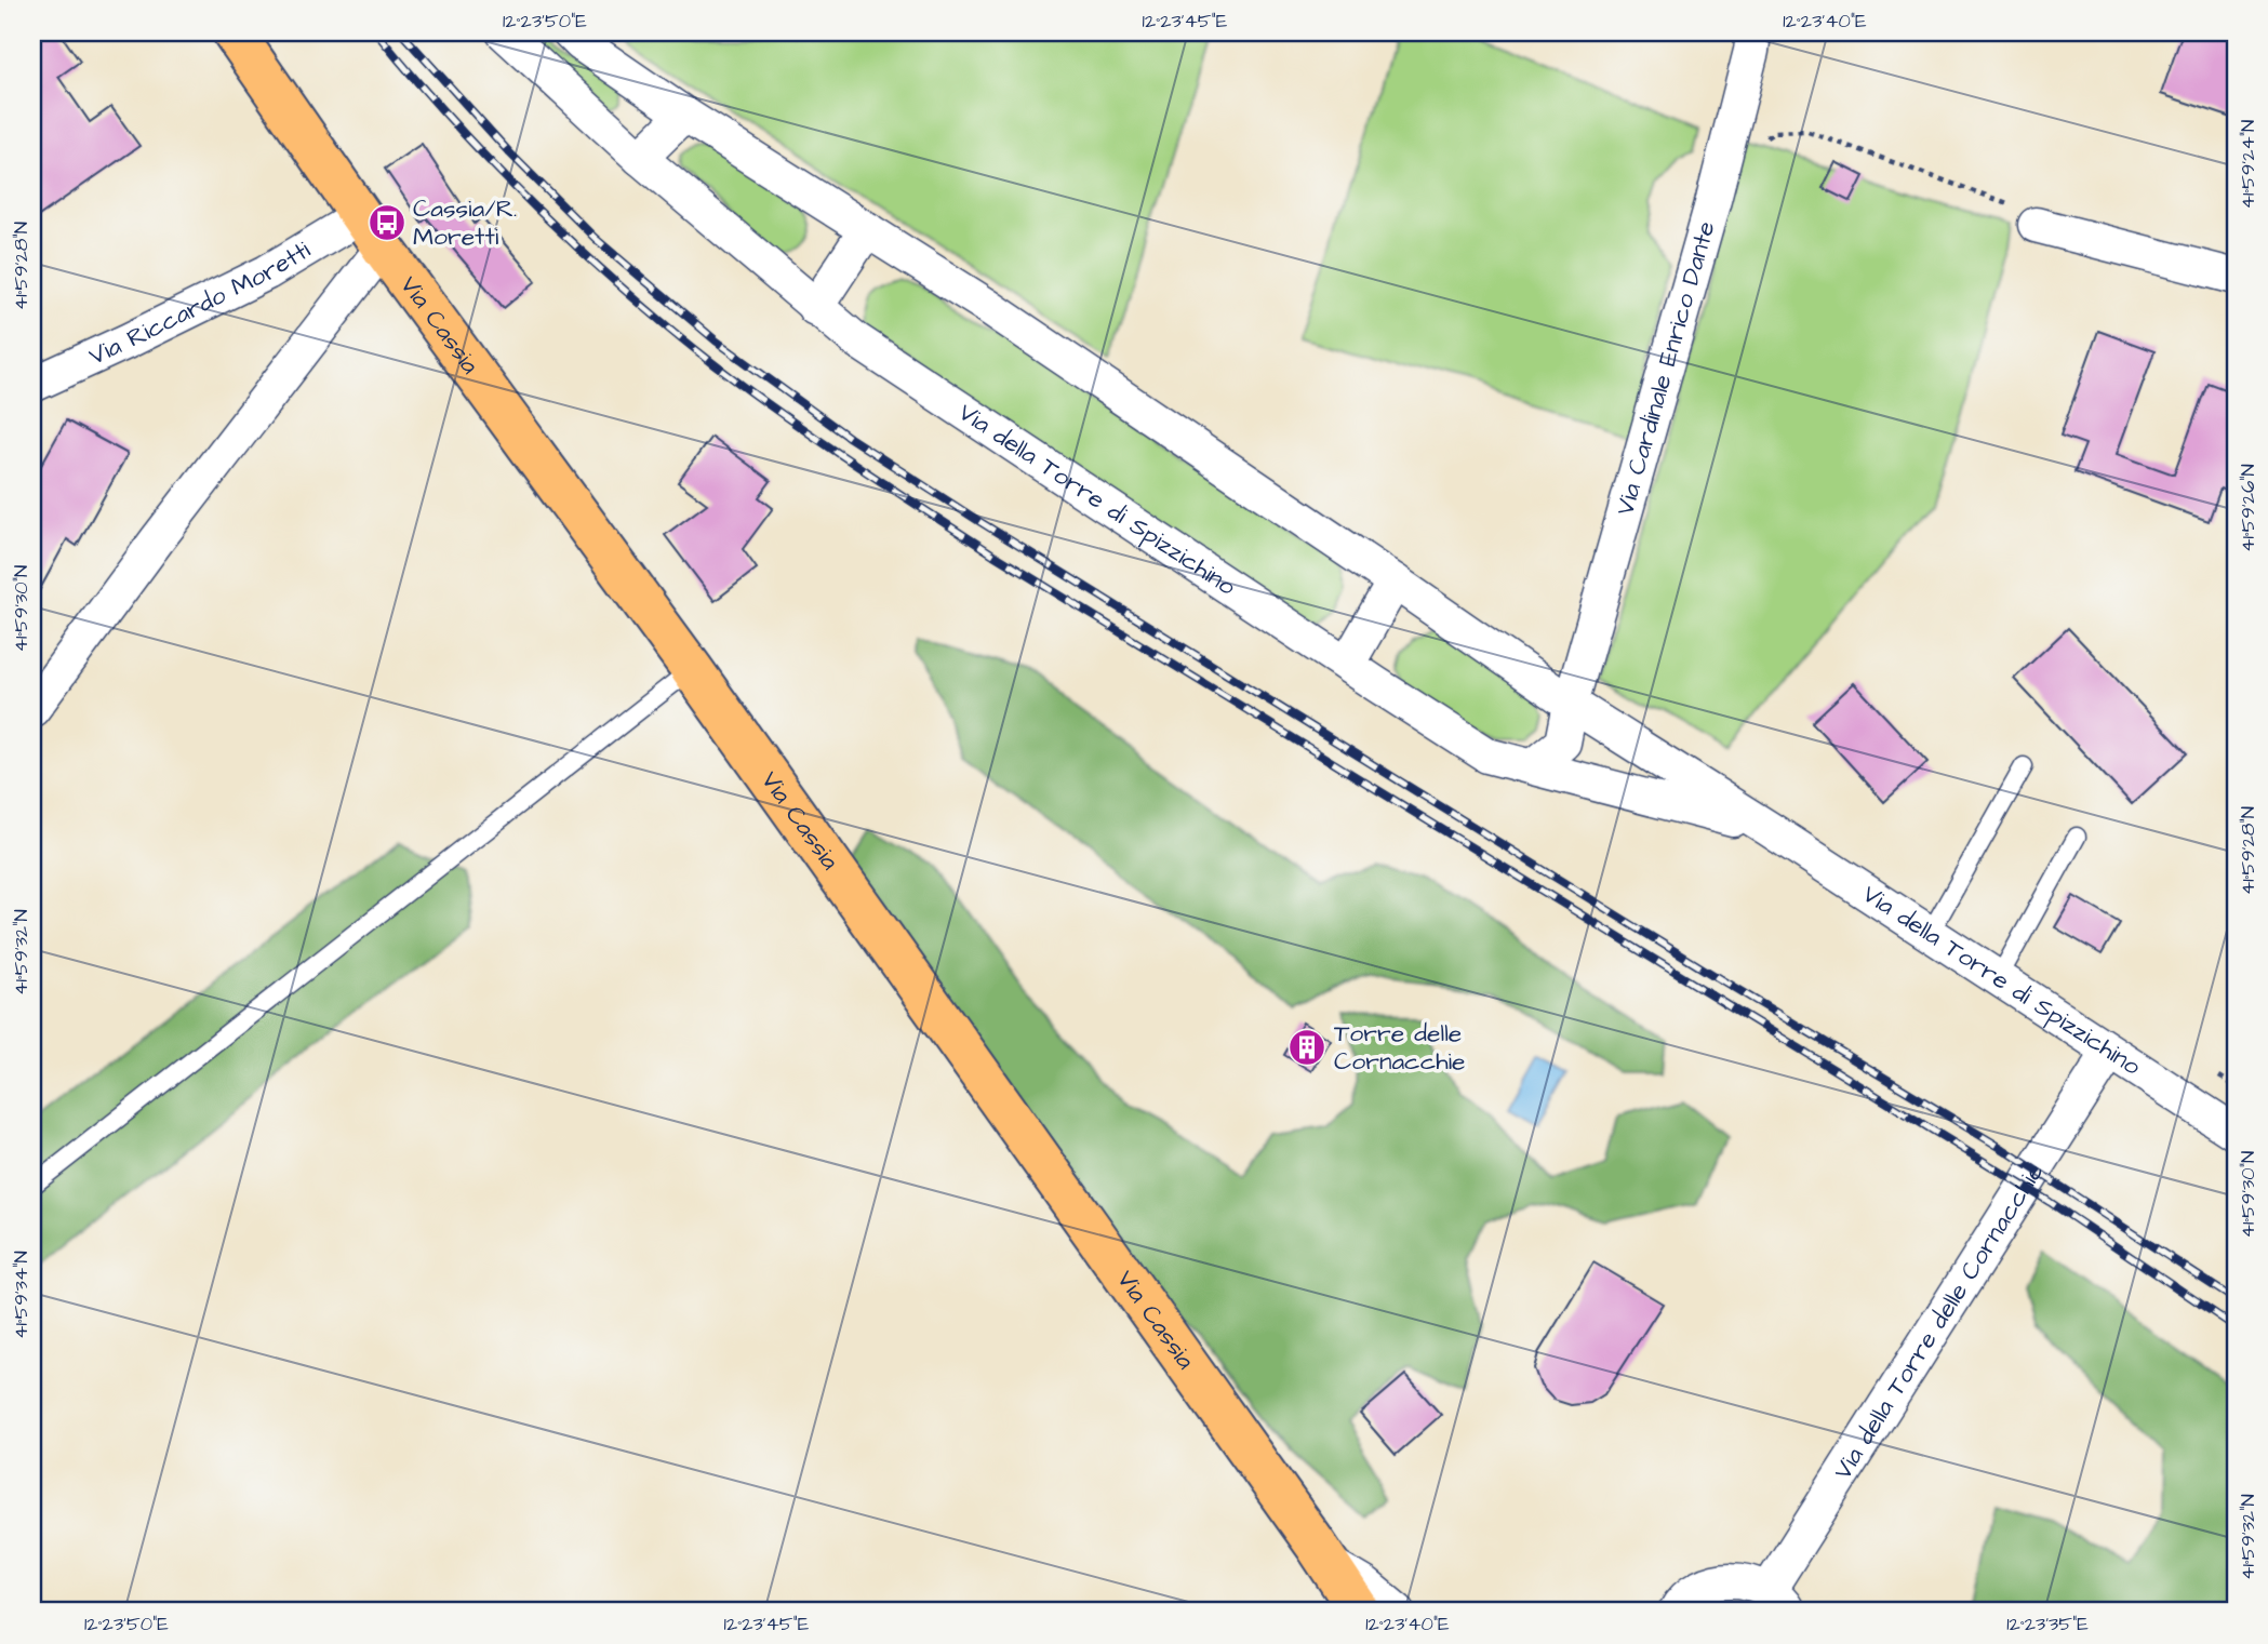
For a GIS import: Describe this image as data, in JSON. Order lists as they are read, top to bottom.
{
  "streets": {
    "main road": ["Via Cassia"],
    "street": [
      "Via Riccardo Moretti",
      "Via Cardinale Enrico Dante",
      "Via della Torre di Spizzichino",
      "Via della Torre delle Cornacchie"
    ]
  },
  "crossings": [
    ["Via Riccardo Moretti", "Via Cassia"],
    ["Via Cardinale Enrico Dante", "Via della Torre di Spizzichino"],
    ["Via della Torre di Spizzichino", "Via della Torre delle Cornacchie"]
  ],
  "places": {
    "bus stop": ["Cassia/R. Moretti"],
    "building": ["Torre delle Cornacchie"]
  },
  "coordinates": [
    "12°23'50\"E",
    "12°23'45\"E",
    "12°23'40\"E",
    "41°59'24\"N",
    "41°59'28\"N",
    "41°59'26\"N",
    "41°59'30\"N",
    "41°59'32\"N",
    "41°59'34\"N",
    "12°23'35\"E"
  ]
}
